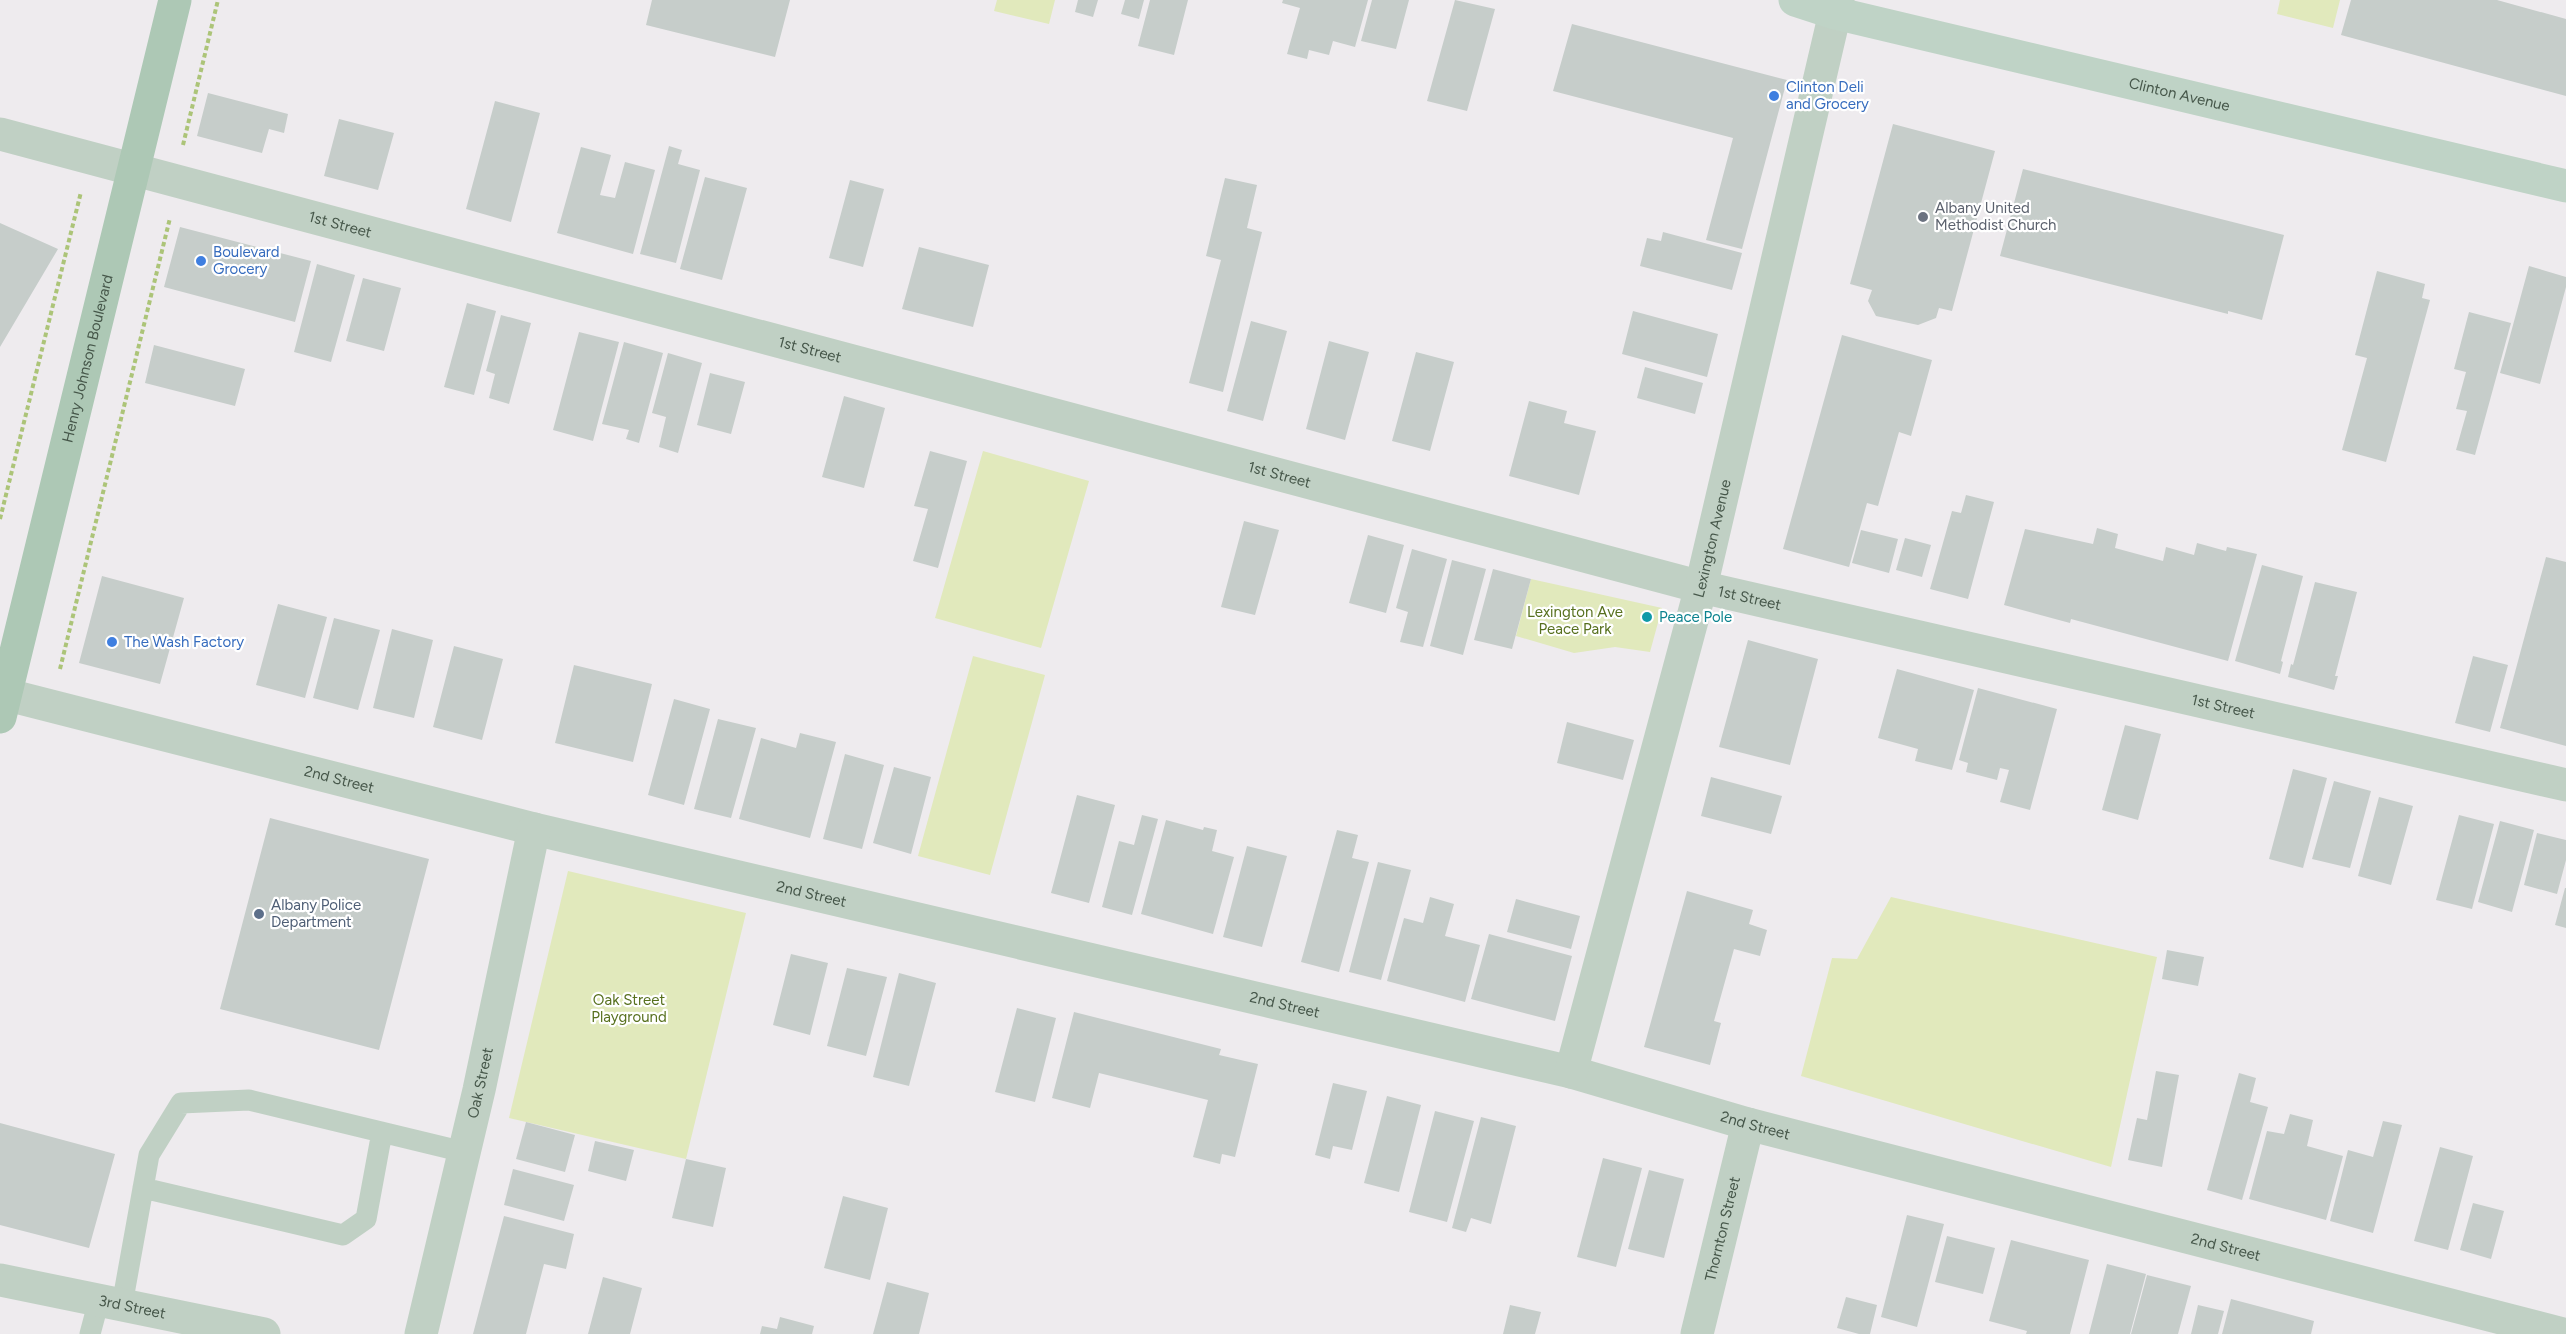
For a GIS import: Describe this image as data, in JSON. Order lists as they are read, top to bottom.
{
  "streets": {
    "main road": ["Henry Johnson Boulevard"],
    "street": [
      "Clinton Avenue",
      "1st Street",
      "Lexington Avenue",
      "2nd Street",
      "Oak Street",
      "Thornton Street",
      "3rd Street"
    ]
  },
  "crossings": [
    ["Clinton Avenue", "Lexington Avenue"],
    ["1st Street", "Henry Johnson Boulevard"],
    ["1st Street", "Lexington Avenue"],
    ["Henry Johnson Boulevard", "2nd Street"],
    ["Lexington Avenue", "2nd Street"],
    ["2nd Street", "Oak Street"],
    ["2nd Street", "Thornton Street"]
  ],
  "parks": ["Lexington Ave Peace Park", "Oak Street Playground"],
  "places": [
    "Clinton Deli and Grocery",
    "Albany United Methodist Church",
    "Boulevard Grocery",
    "Peace Pole",
    "The Wash Factory",
    "Albany Police Department"
  ]
}
